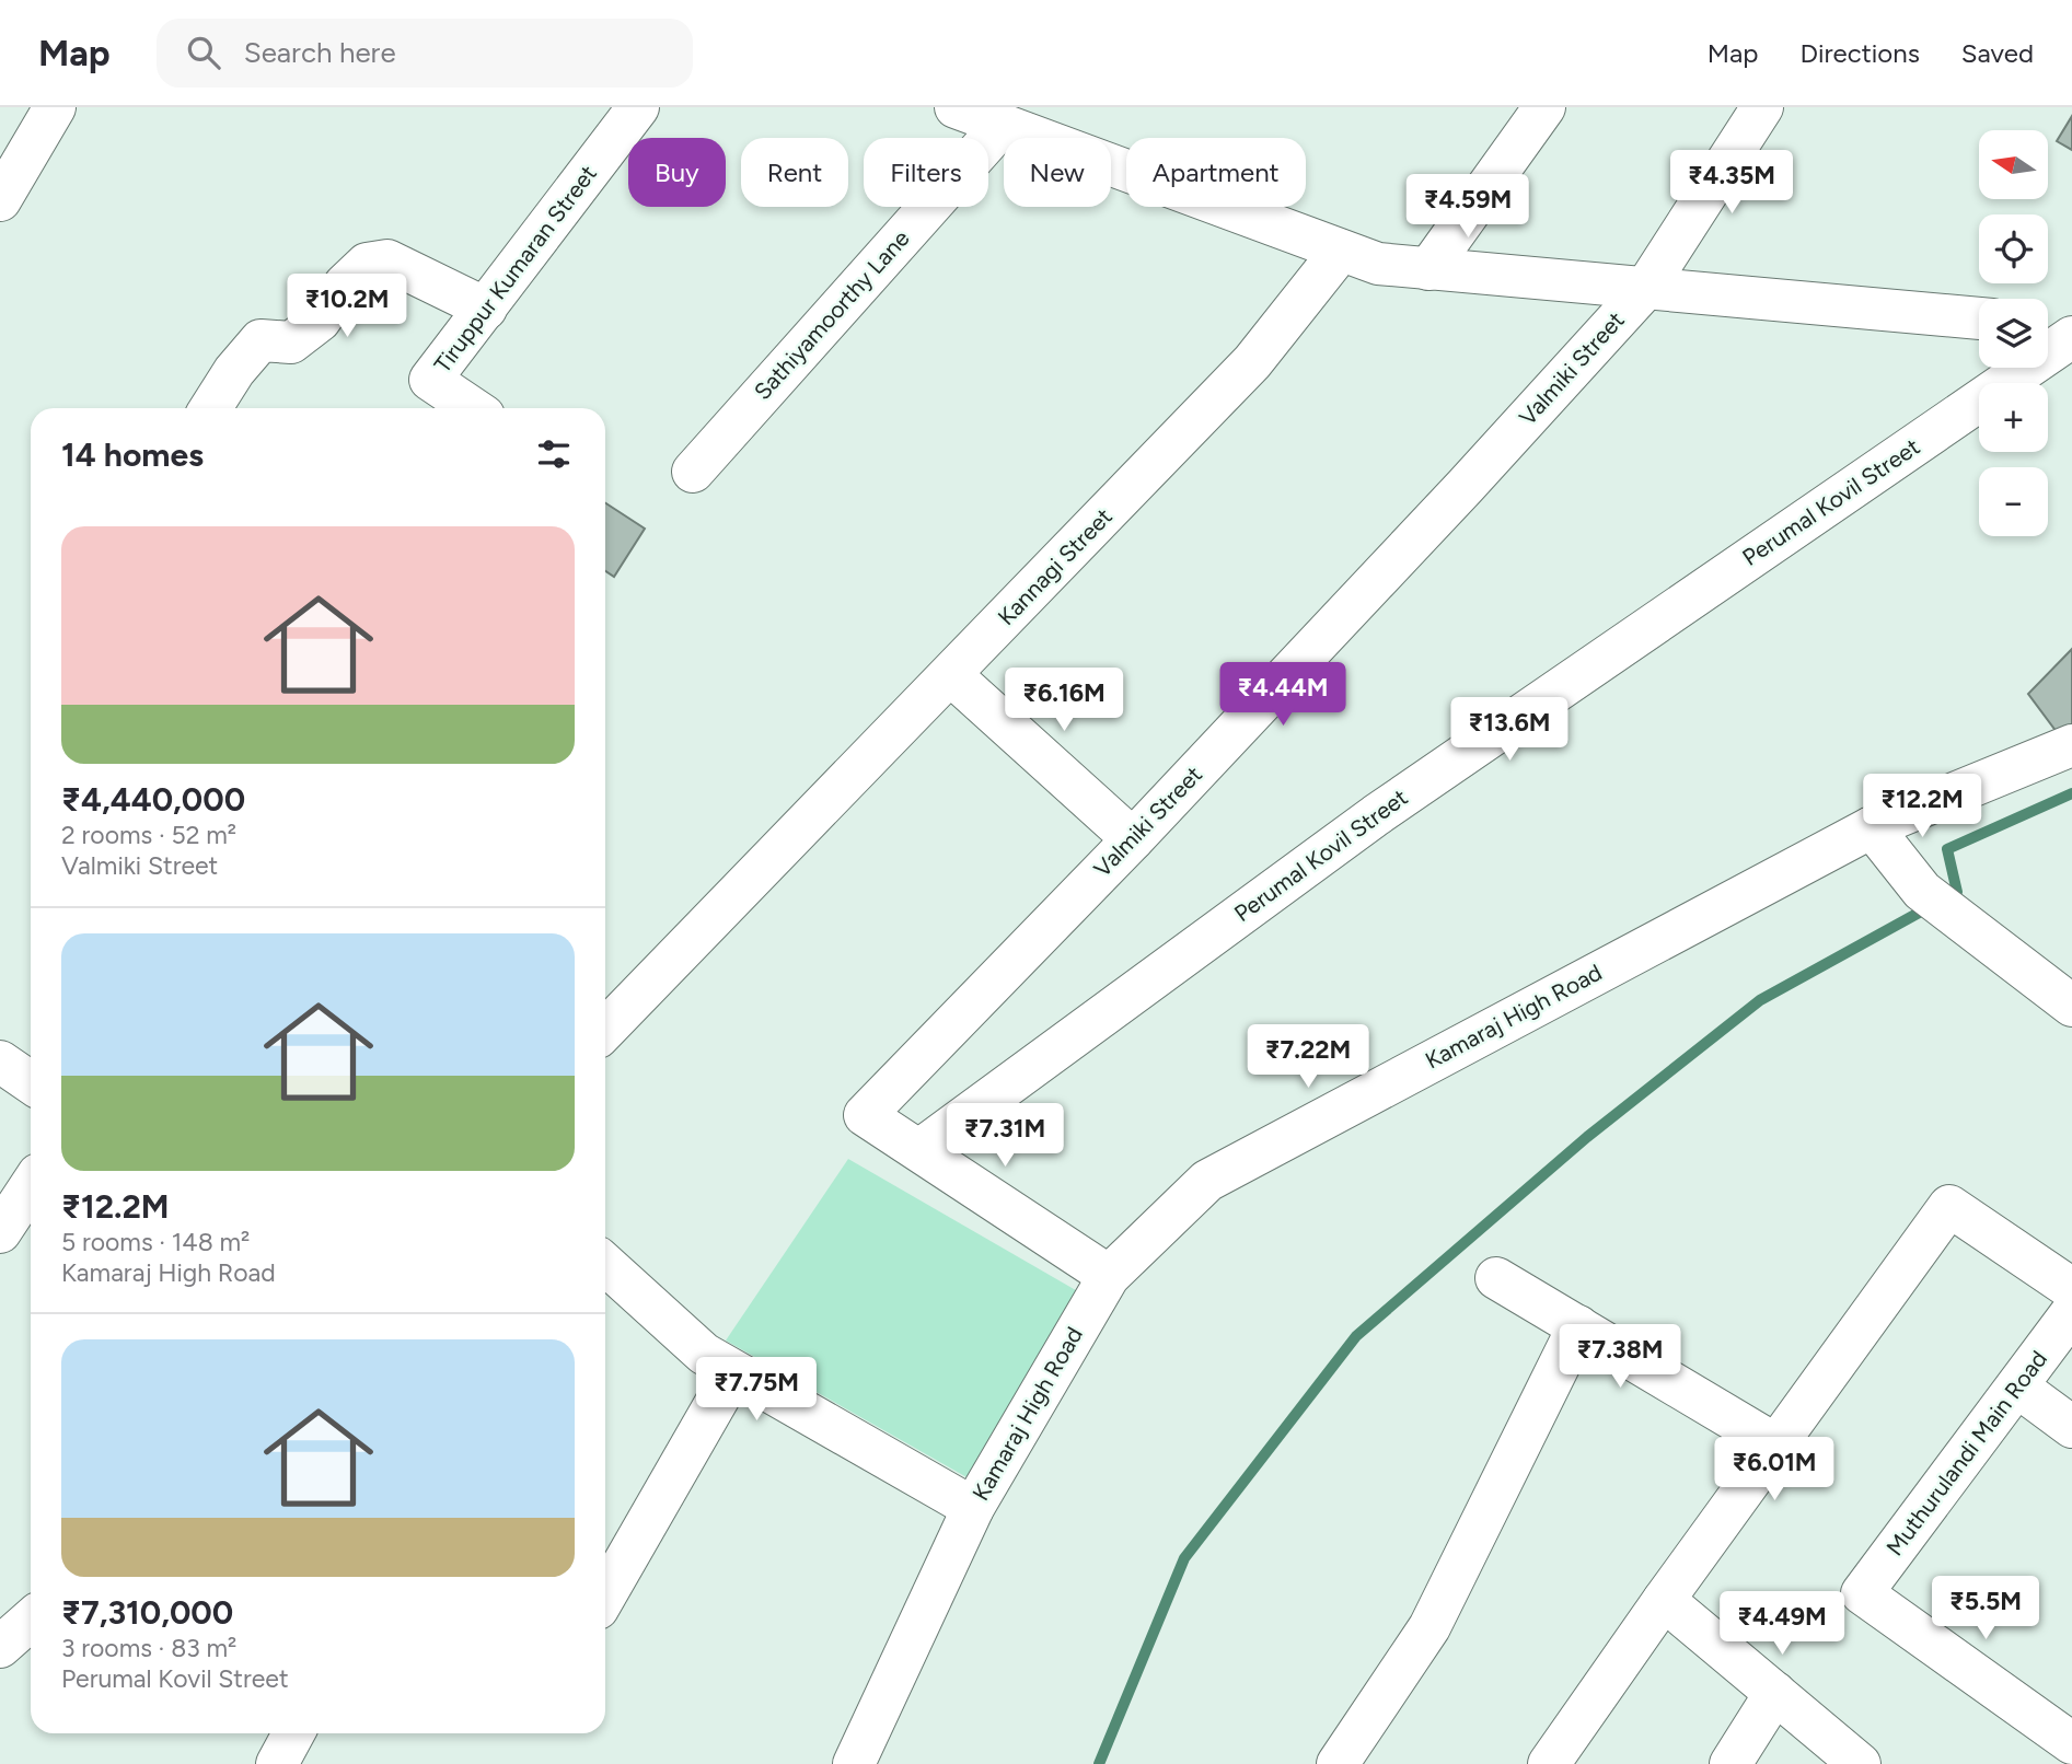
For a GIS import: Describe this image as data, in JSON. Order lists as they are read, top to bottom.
{
  "streets": {
    "street": [
      "Tiruppur Kumaran Street",
      "Sathiyamoorthy Lane",
      "Valmiki Street",
      "Perumal Kovil Street",
      "Kannagi Street",
      "Kamaraj High Road",
      "Muthurulandi Main Road"
    ]
  },
  "crossings": [
    ["Valmiki Street", "Perumal Kovil Street"]
  ],
  "north": "left",
  "page": {
    "header": "Map",
    "search": "Search here",
    "nav": ["Map", "Directions", "Saved"],
    "map_buttons": ["+", "−"],
    "chip": [
      "Buy",
      "Rent",
      "Filters",
      "New",
      "Apartment"
    ],
    "price": [
      "₹4.35M",
      "₹4.59M",
      "₹10.2M",
      "₹4.44M",
      "₹6.16M",
      "₹13.6M",
      "₹12.2M",
      "₹7.22M",
      "₹7.31M",
      "₹7.38M",
      "₹7.75M",
      "₹6.01M",
      "₹5.5M",
      "₹4.49M"
    ],
    "heading": "14 homes",
    "list": [
      {
        "name": "₹4,440,000",
        "note": "2 rooms · 52 m² · Valmiki Street"
      },
      {
        "name": "₹12.2M",
        "note": "5 rooms · 148 m² · Kamaraj High Road"
      },
      {
        "name": "₹7,310,000",
        "note": "3 rooms · 83 m² · Perumal Kovil Street"
      }
    ]
  }
}
